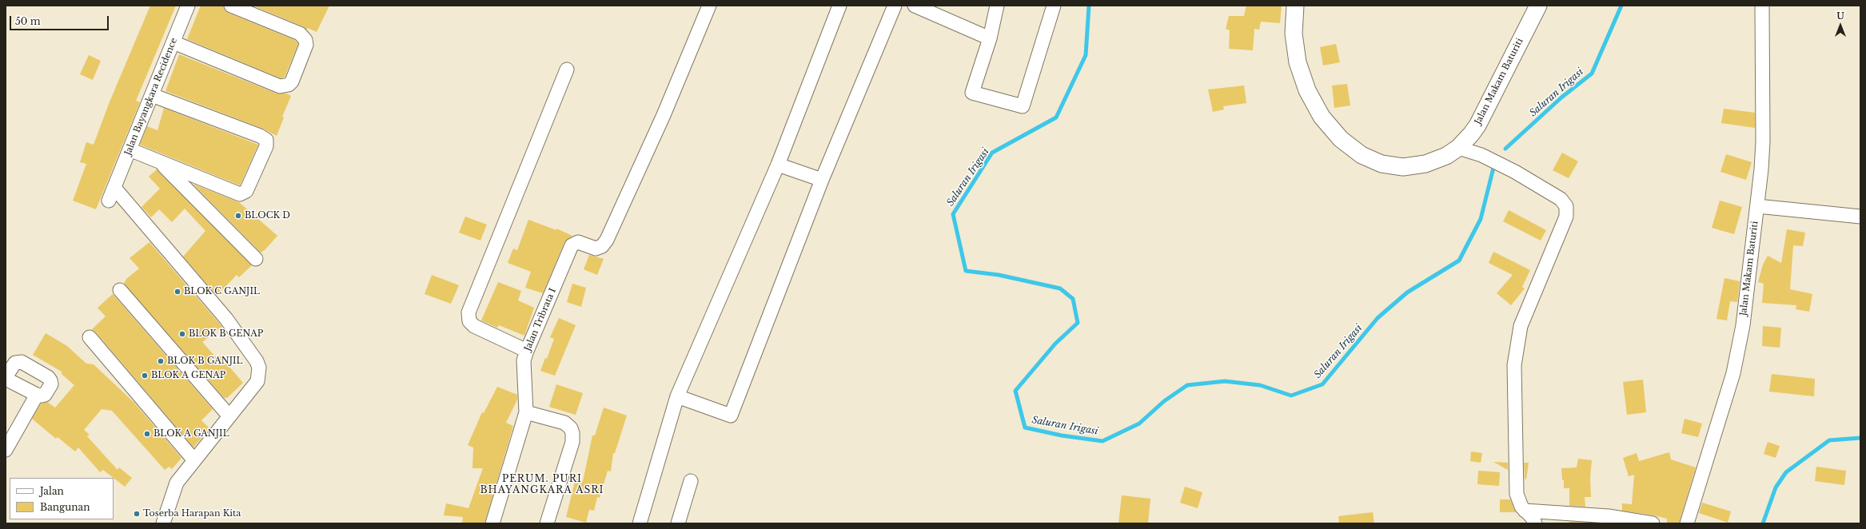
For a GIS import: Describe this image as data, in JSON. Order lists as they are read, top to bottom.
{
  "streets": {
    "street": ["Jalan Makam Baturiti", "Jalan Bayangkara Recidence", "Jalan Tribrata I"]
  },
  "districts": ["PERUM. PURI BHAYANGKARA ASRI"],
  "water": ["Saluran Irigasi"],
  "places": [
    "BLOCK D",
    "BLOK C GANJIL",
    "BLOK B GENAP",
    "BLOK B GANJIL",
    "BLOK A GENAP",
    "BLOK A GANJIL",
    "Toserba Harapan Kita"
  ],
  "legend": ["Jalan", "Bangunan"],
  "scale_bar": "50 m",
  "north": "top"
}
